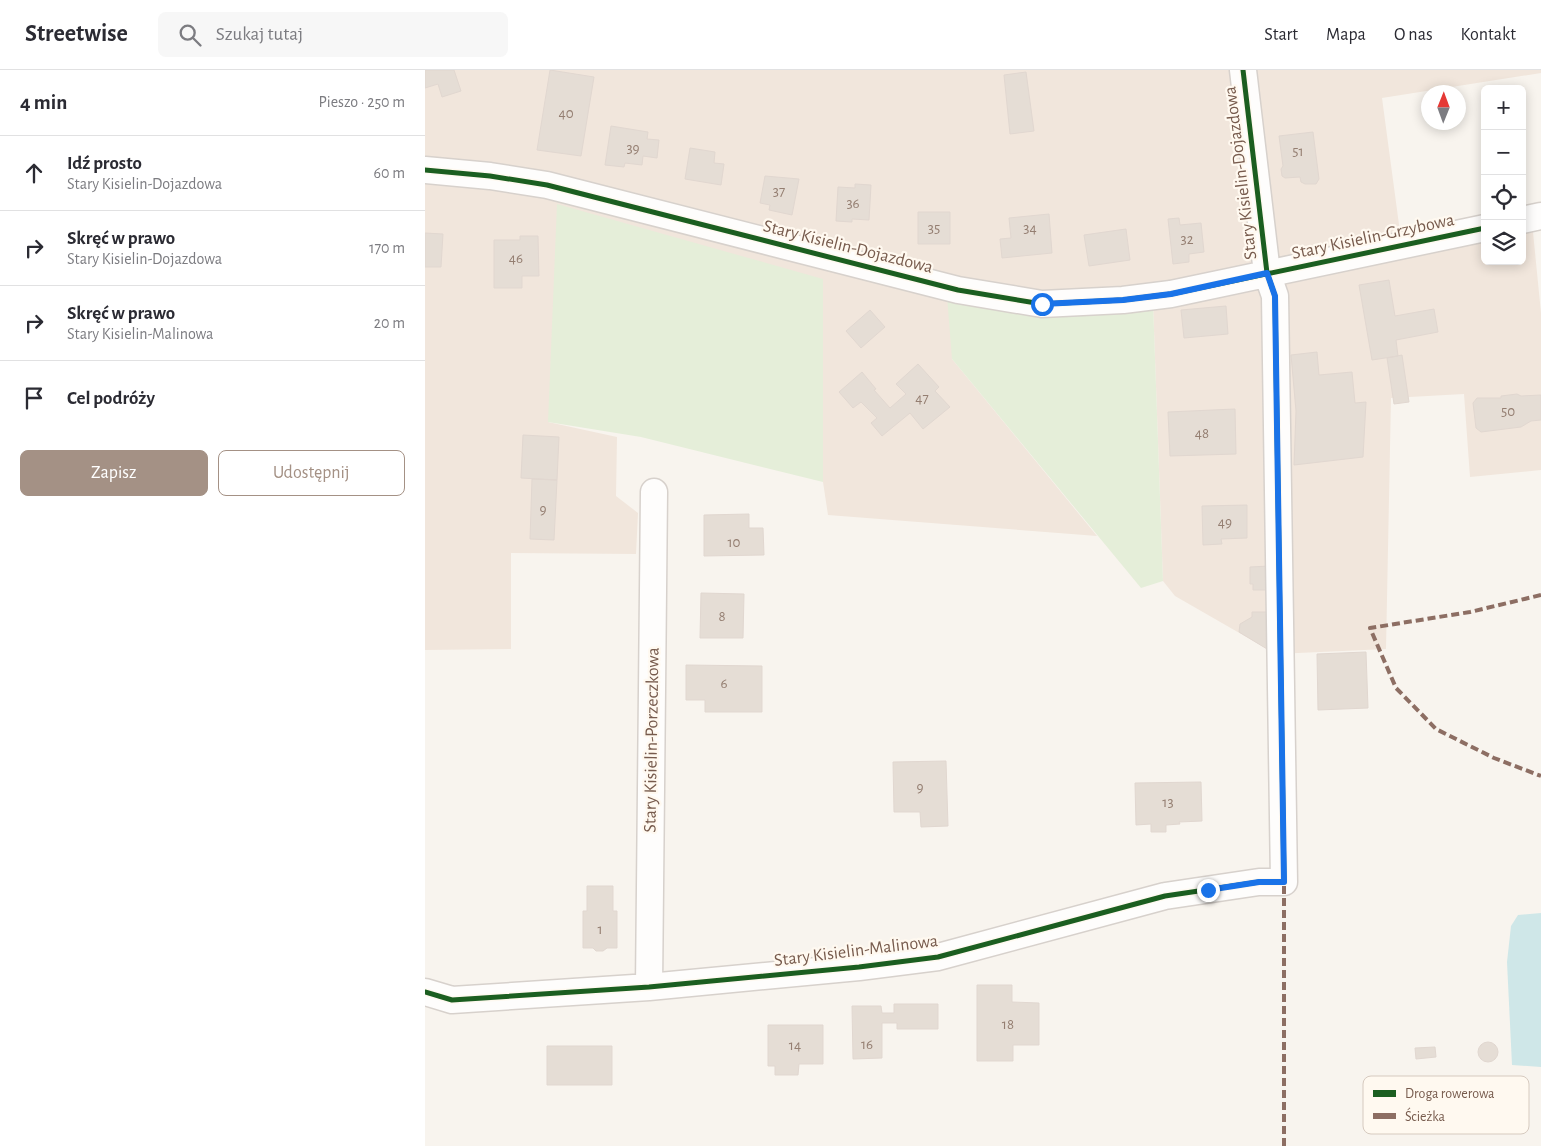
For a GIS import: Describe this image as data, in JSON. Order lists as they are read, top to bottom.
{
  "streets": {
    "street": [
      "Stary Kisielin-Dojazdowa",
      "Stary Kisielin-Grzybowa",
      "Stary Kisielin-Porzeczkowa",
      "Stary Kisielin-Malinowa"
    ]
  },
  "crossings": [
    ["Stary Kisielin-Dojazdowa", "Stary Kisielin-Grzybowa"],
    ["Stary Kisielin-Dojazdowa", "Stary Kisielin-Malinowa"],
    ["Stary Kisielin-Porzeczkowa", "Stary Kisielin-Malinowa"]
  ],
  "house_numbers": [
    "40",
    "39",
    "51",
    "37",
    "36",
    "35",
    "34",
    "32",
    "46",
    "47",
    "50",
    "48",
    "9",
    "49",
    "10",
    "8",
    "6",
    "9",
    "13",
    "1",
    "18",
    "16",
    "14"
  ],
  "legend": ["Droga rowerowa", "Ścieżka"],
  "north": "top",
  "page": {
    "header": "Streetwise",
    "search": "Szukaj tutaj",
    "nav": [
      "Start",
      "Mapa",
      "O nas",
      "Kontakt"
    ],
    "heading": ["4 min", "Pieszo · 250 m"],
    "map_buttons": ["+", "−"],
    "list": [
      ["Idź prosto", "Stary Kisielin-Dojazdowa", "60 m"],
      ["Skręć w prawo", "Stary Kisielin-Dojazdowa", "170 m"],
      ["Skręć w prawo", "Stary Kisielin-Malinowa", "20 m"],
      "Cel podróży"
    ],
    "buttons": ["Zapisz", "Udostępnij"]
  }
}
